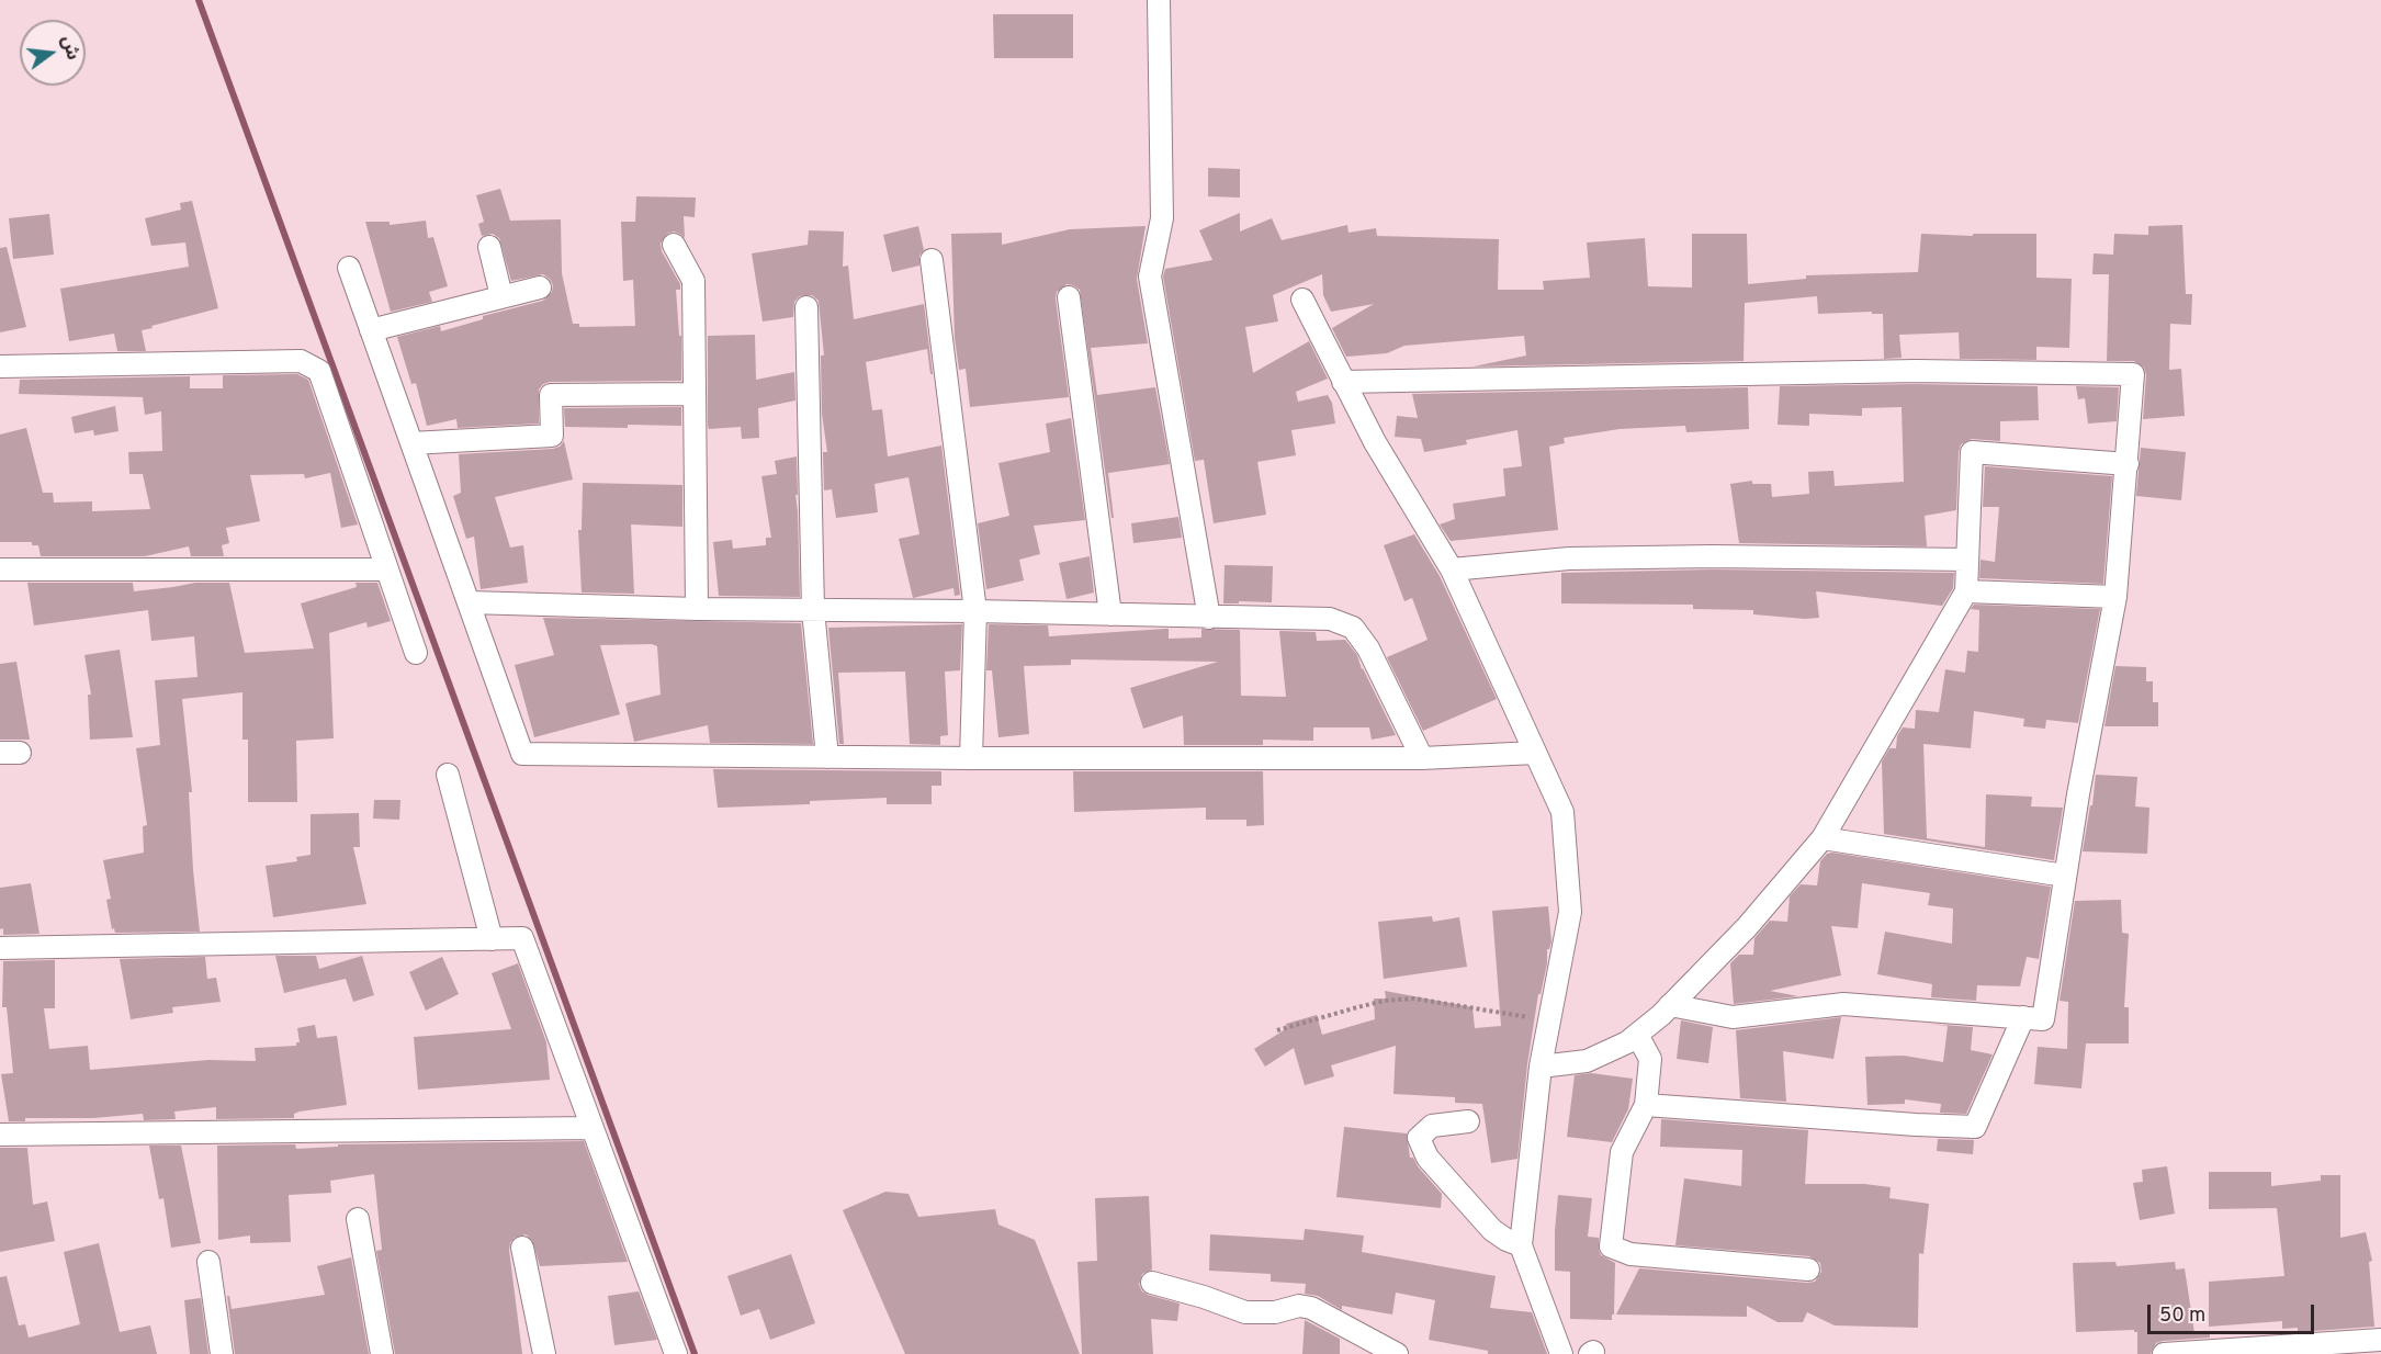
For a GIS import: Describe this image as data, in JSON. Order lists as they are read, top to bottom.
{
  "scale_bar": "50 m",
  "north": "right"
}
